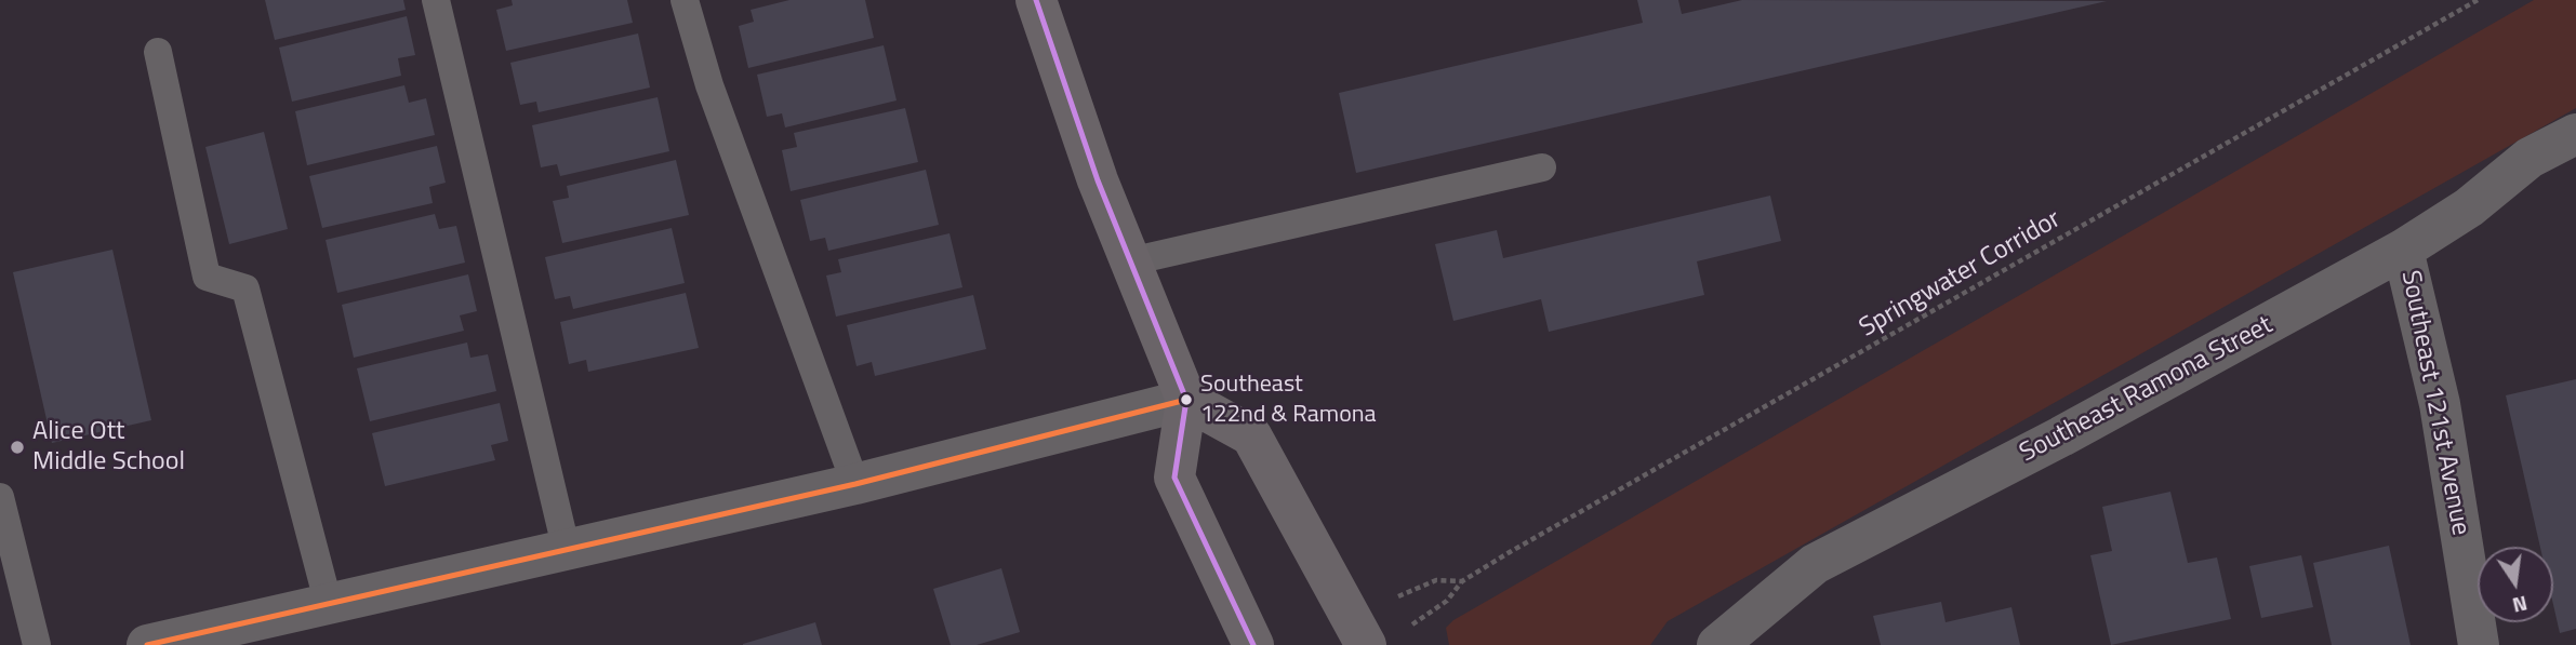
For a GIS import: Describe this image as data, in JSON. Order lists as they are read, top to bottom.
{
  "streets": {
    "street": ["Southeast Ramona Street", "Southeast 121st Avenue"],
    "path": ["Springwater Corridor"]
  },
  "crossings": [
    ["Southeast Ramona Street", "Southeast 121st Avenue"]
  ],
  "places": ["Southeast 122nd & Ramona", "Alice Ott Middle School"],
  "north": "bottom"
}
